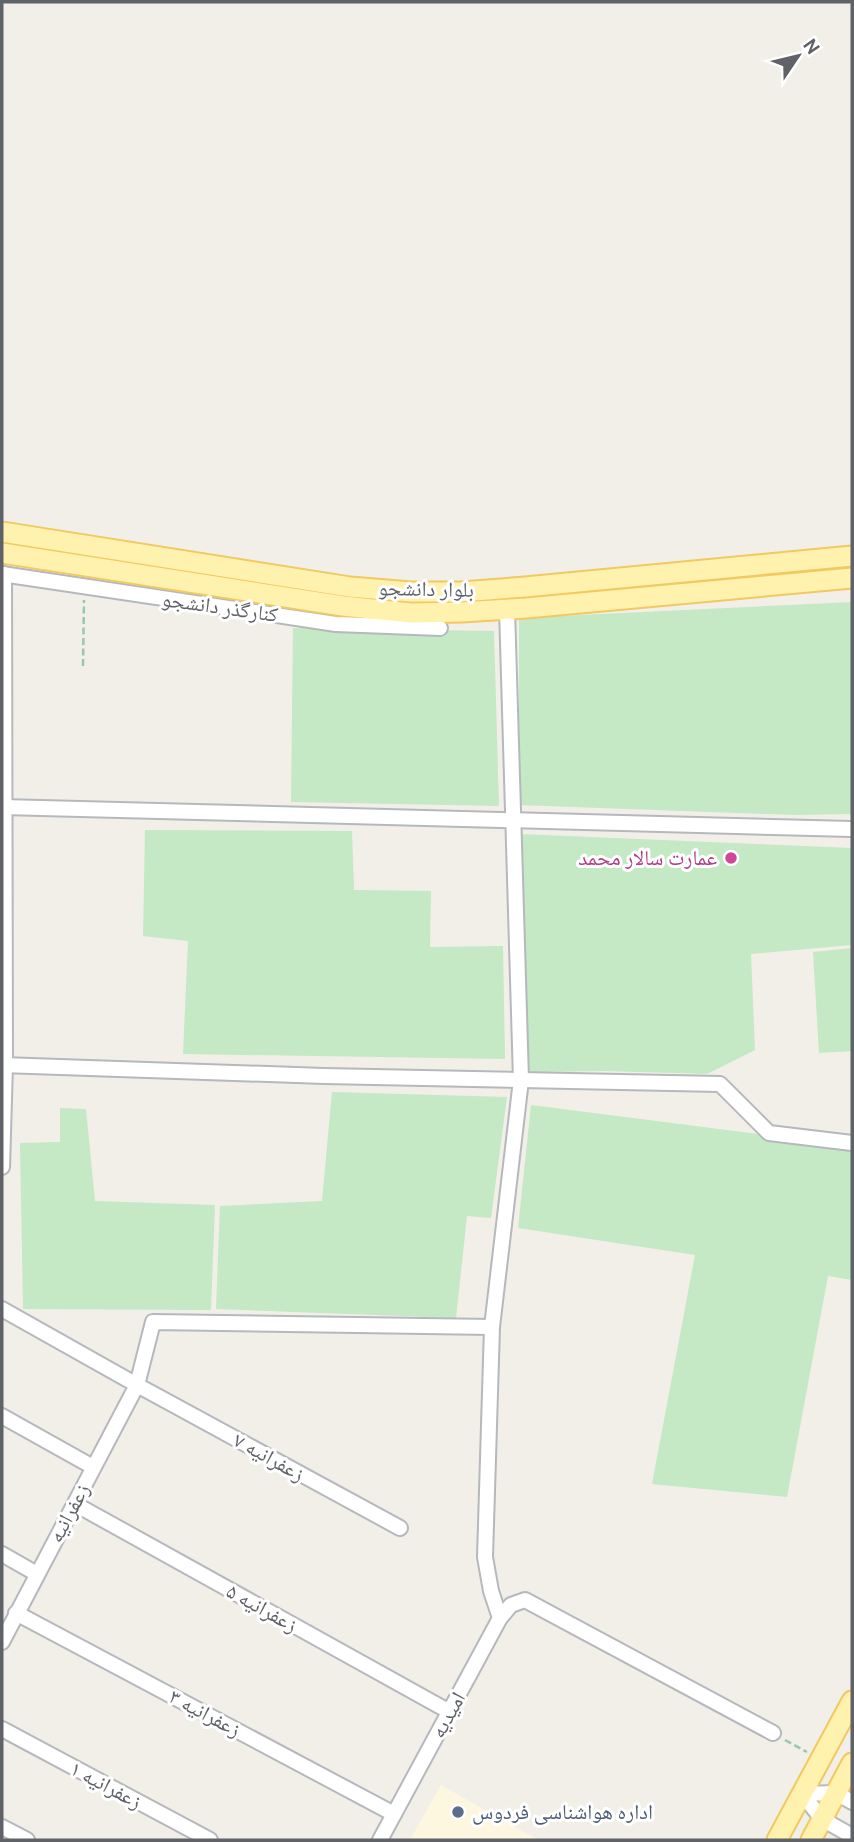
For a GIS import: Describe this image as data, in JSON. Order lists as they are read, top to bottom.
{
  "streets": {
    "main road": ["بلوار دانشجو"],
    "street": [
      "کنارگذر دانشجو",
      "زعفرانیه ۷",
      "زعفرانیه",
      "زعفرانیه ۵",
      "زعفرانیه ۳",
      "امیدیه",
      "زعفرانیه ۱"
    ]
  },
  "crossings": [
    ["زعفرانیه ۷", "زعفرانیه"],
    ["زعفرانیه", "زعفرانیه ۵"],
    ["زعفرانیه", "زعفرانیه ۳"],
    ["زعفرانیه ۵", "امیدیه"],
    ["زعفرانیه ۳", "امیدیه"]
  ],
  "places": ["عمارت سالار محمد", "اداره هواشناسی فردوس"],
  "north": "top right"
}
